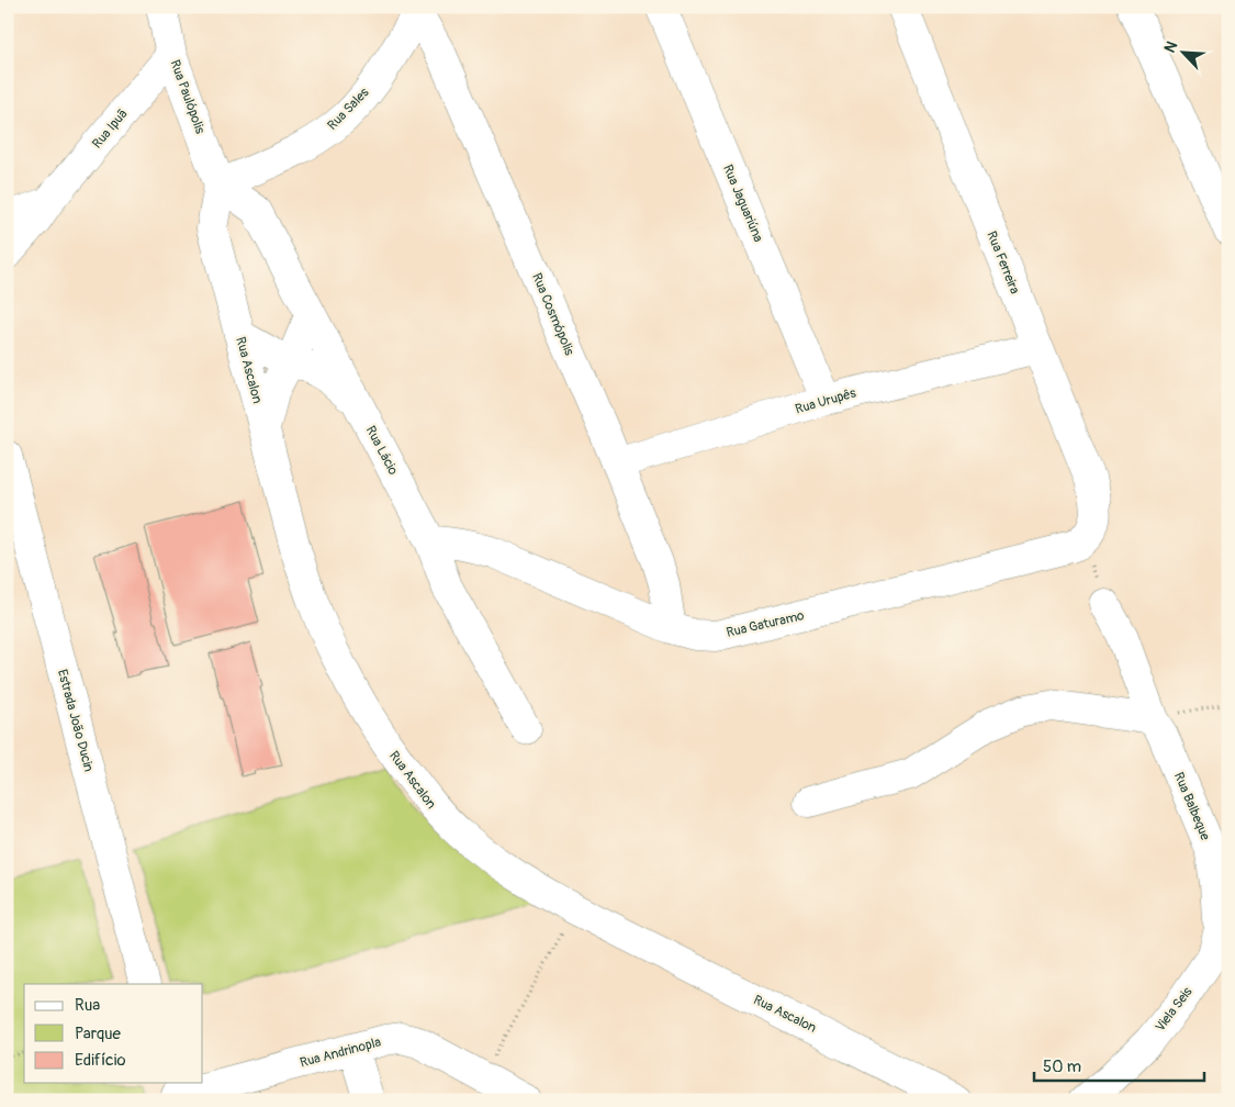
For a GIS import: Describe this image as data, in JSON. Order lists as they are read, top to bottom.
{
  "streets": {
    "street": [
      "Rua Paulópolis",
      "Rua Sales",
      "Rua Ipuã",
      "Rua Jaguariúna",
      "Rua Ferreira",
      "Rua Cosmópolis",
      "Rua Ascalon",
      "Rua Urupês",
      "Rua Lácio",
      "Rua Gaturamo",
      "Estrada João Ducin",
      "Rua Balbeque",
      "Viela Seis",
      "Rua Andrinopla"
    ]
  },
  "crossings": [
    ["Rua Paulópolis", "Rua Sales"],
    ["Rua Paulópolis", "Rua Ipuã"],
    ["Rua Paulópolis", "Rua Ascalon"],
    ["Rua Paulópolis", "Rua Lácio"],
    ["Rua Sales", "Rua Cosmópolis"],
    ["Rua Sales", "Rua Ascalon"],
    ["Rua Sales", "Rua Lácio"],
    ["Rua Jaguariúna", "Rua Urupês"],
    ["Rua Ferreira", "Rua Urupês"],
    ["Rua Ferreira", "Rua Gaturamo"],
    ["Rua Cosmópolis", "Rua Urupês"],
    ["Rua Cosmópolis", "Rua Gaturamo"],
    ["Rua Ascalon", "Rua Lácio"],
    ["Rua Lácio", "Rua Gaturamo"],
    ["Rua Balbeque", "Viela Seis"]
  ],
  "legend": ["Rua", "Parque", "Edifício"],
  "scale_bar": "50 m",
  "north": "top left"
}
